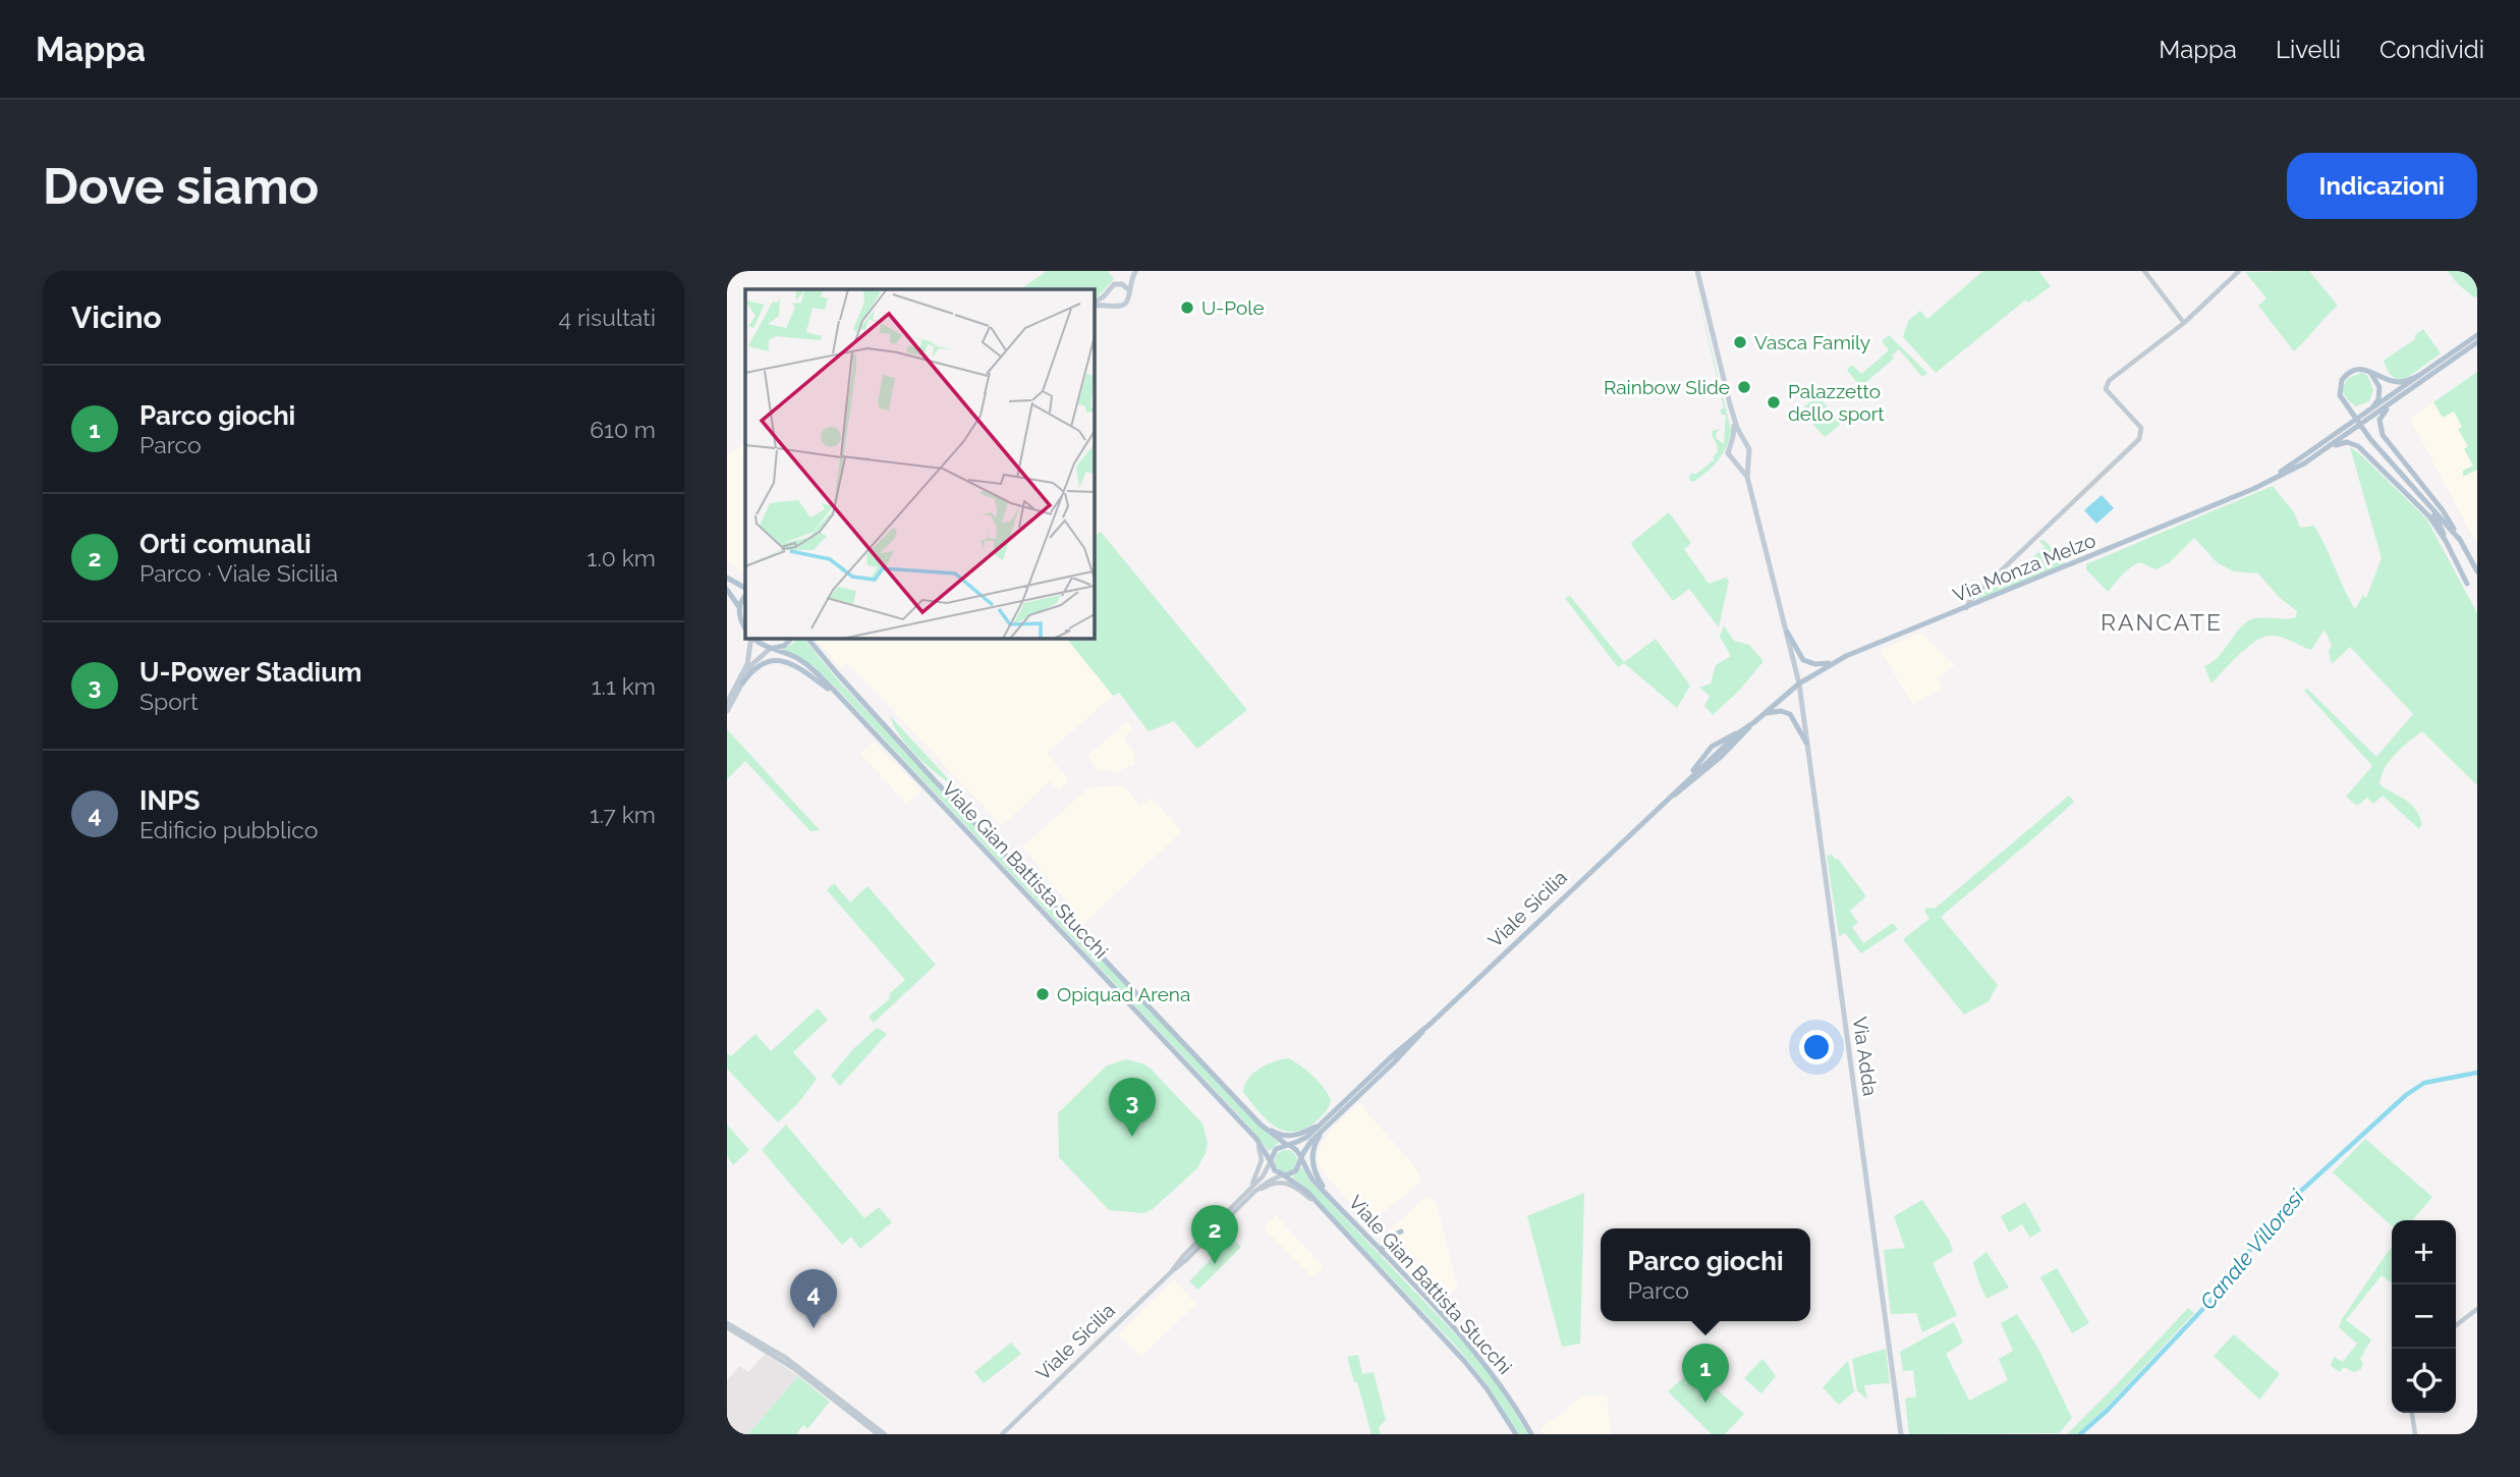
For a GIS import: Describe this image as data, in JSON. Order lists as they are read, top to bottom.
{
  "streets": {
    "main road": [
      "Via Monza Melzo",
      "Viale Gian Battista Stucchi",
      "Viale Sicilia",
      "Via Adda"
    ]
  },
  "crossings": [
    ["Via Monza Melzo", "Viale Sicilia"],
    ["Via Monza Melzo", "Via Adda"],
    ["Viale Gian Battista Stucchi", "Viale Sicilia"],
    ["Viale Sicilia", "Via Adda"]
  ],
  "districts": ["RANCATE"],
  "water": ["Canale Villoresi"],
  "places": [
    "U-Pole",
    "Vasca Family",
    "Rainbow Slide",
    "Palazzetto dello sport",
    "Opiquad Arena"
  ],
  "page": {
    "header": "Mappa",
    "nav": ["Mappa", "Livelli", "Condividi"],
    "buttons": "Indicazioni",
    "title": "Dove siamo",
    "heading": ["Vicino", "4 risultati"],
    "list": [
      {
        "mark": "1",
        "name": "Parco giochi",
        "note": "Parco",
        "value": "610 m"
      },
      {
        "mark": "2",
        "name": "Orti comunali",
        "note": "Parco · Viale Sicilia",
        "value": "1.0 km"
      },
      {
        "mark": "3",
        "name": "U-Power Stadium",
        "note": "Sport",
        "value": "1.1 km"
      },
      {
        "mark": "4",
        "name": "INPS",
        "note": "Edificio pubblico",
        "value": "1.7 km"
      }
    ],
    "pins": [
      "3",
      "2",
      "4",
      "1"
    ],
    "map_buttons": ["+", "−"],
    "popup": ["Parco giochi", "Parco"]
  }
}
